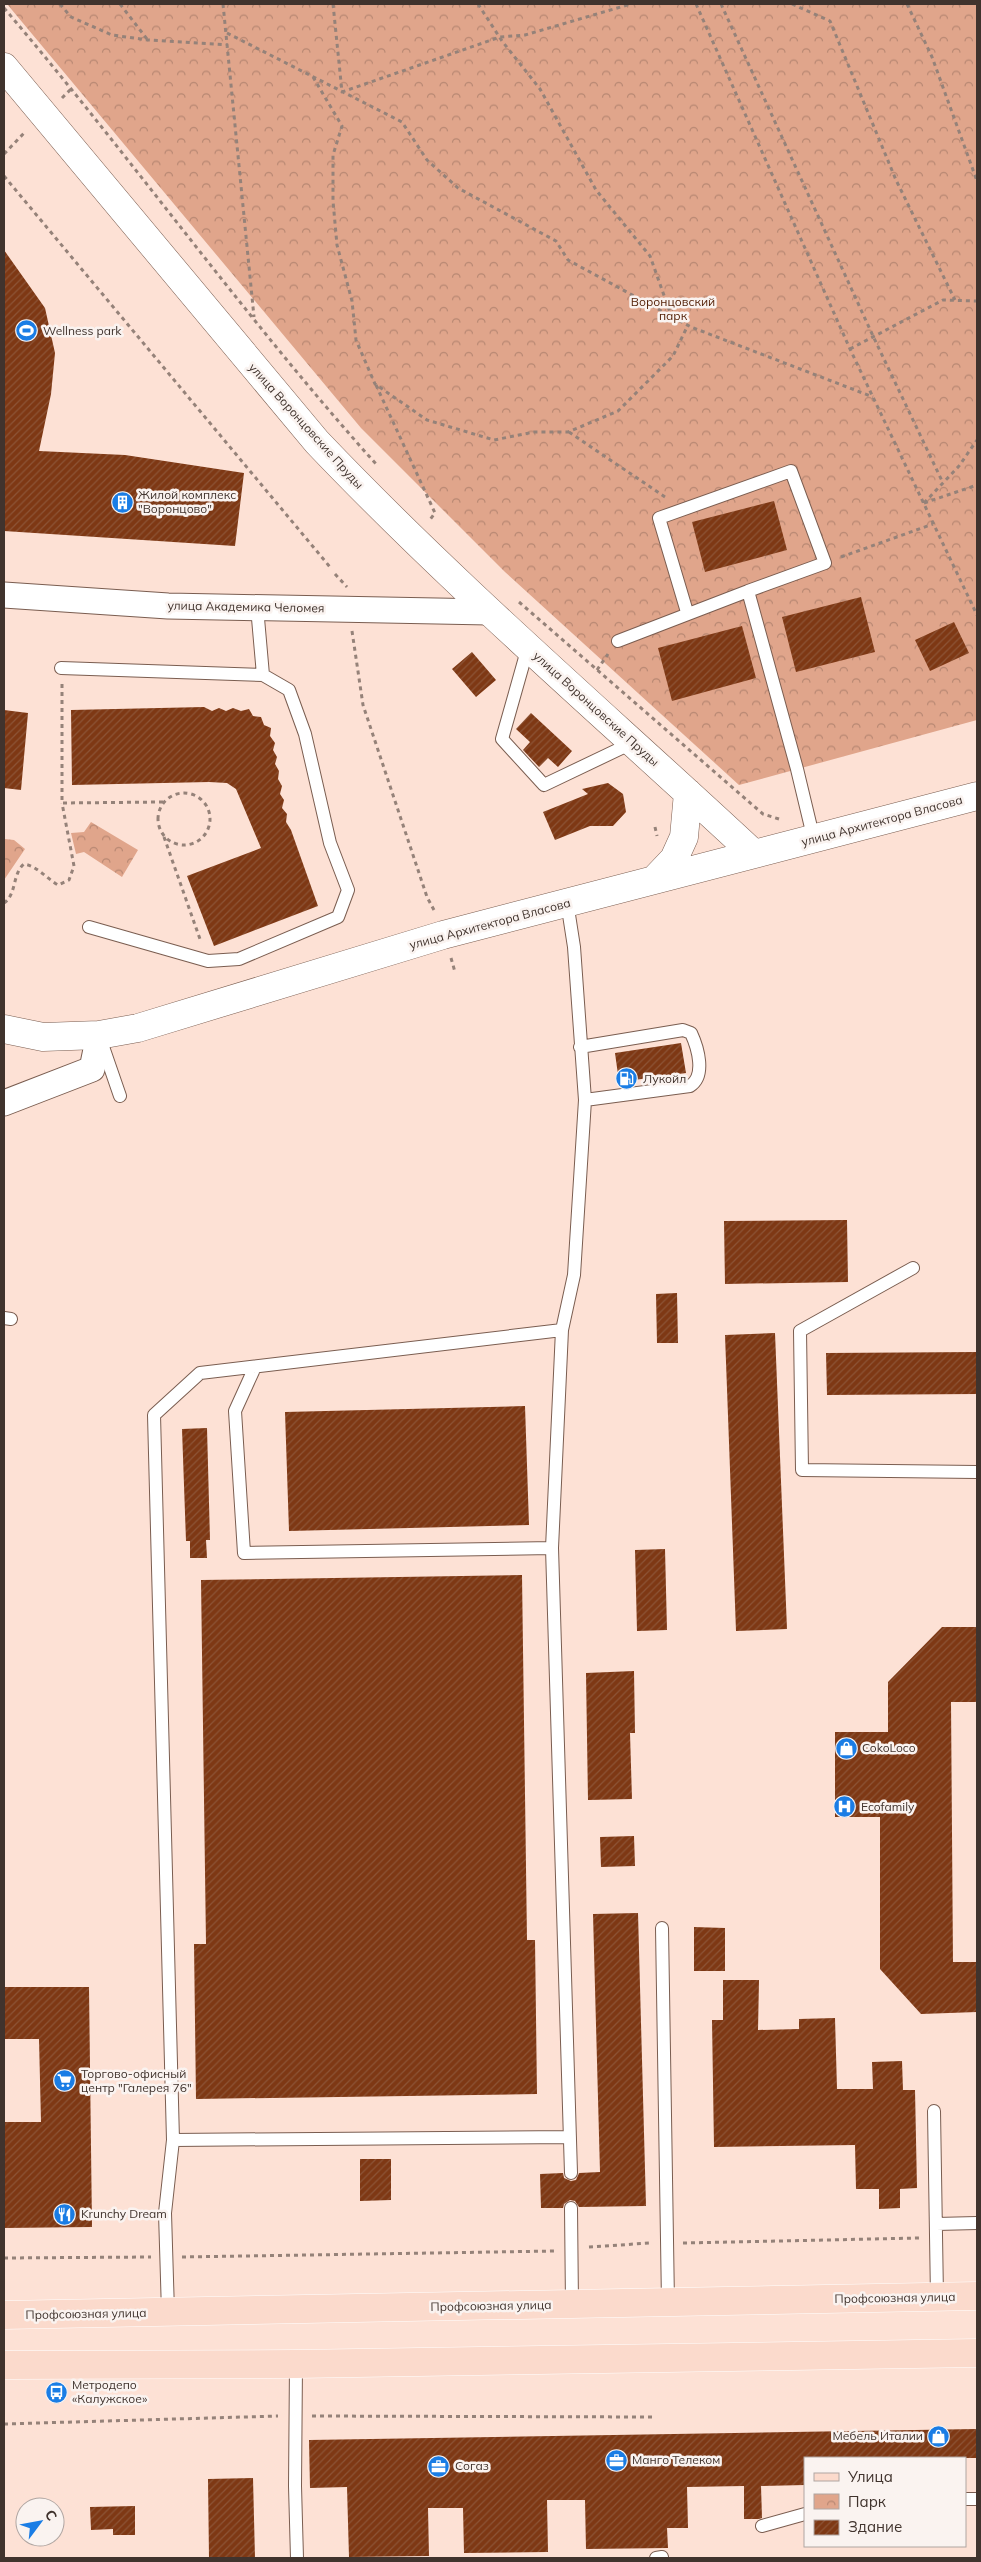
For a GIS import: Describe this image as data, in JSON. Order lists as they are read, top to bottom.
{
  "streets": {
    "main road": ["Профсоюзная улица"],
    "street": ["улица Воронцовские Пруды", "улица Академика Челомея", "улица Архитектора Власова"]
  },
  "crossings": [
    ["улица Воронцовские Пруды", "улица Академика Челомея"],
    ["улица Воронцовские Пруды", "улица Архитектора Власова"]
  ],
  "parks": ["Воронцовский парк"],
  "places": {
    "sports": ["Wellness park"],
    "building": ["Жилой комплекс \"Воронцово\""],
    "fuel station": ["Лукойл"],
    "shop": ["CokoLoco", "Мебель Италии"],
    "hospital": ["Ecofamily"],
    "supermarket": ["Торгово-офисный центр \"Галерея 76\""],
    "restaurant": ["Krunchy Dream"],
    "bus stop": ["Метродепо «Калужское»"],
    "office": ["Манго Телеком", "Согаз"]
  },
  "legend": ["Улица", "Парк", "Здание"],
  "north": "top right"
}
